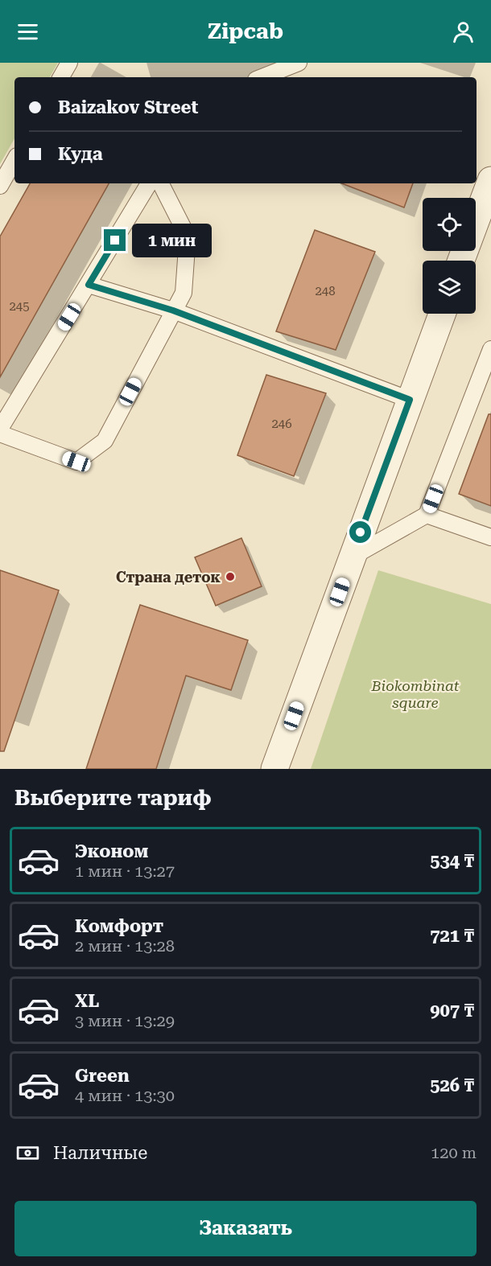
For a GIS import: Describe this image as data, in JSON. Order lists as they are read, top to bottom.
{
  "parks": ["Biokombinat square"],
  "places": ["Страна деток"],
  "house_numbers": ["248", "245", "246"],
  "page": {
    "header": "Zipcab",
    "banner": ["Baizakov Street", "Куда"],
    "bubble": "1 мин",
    "heading": "Выберите тариф",
    "list": [
      {
        "name": "Эконом",
        "note": "1 мин · 13:27",
        "value": "534 ₸"
      },
      {
        "name": "Комфорт",
        "note": "2 мин · 13:28",
        "value": "721 ₸"
      },
      {
        "name": "XL",
        "note": "3 мин · 13:29",
        "value": "907 ₸"
      },
      {
        "name": "Green",
        "note": "4 мин · 13:30",
        "value": "526 ₸"
      }
    ],
    "pay": ["Наличные", "120 m"],
    "buttons": "Заказать"
  }
}
